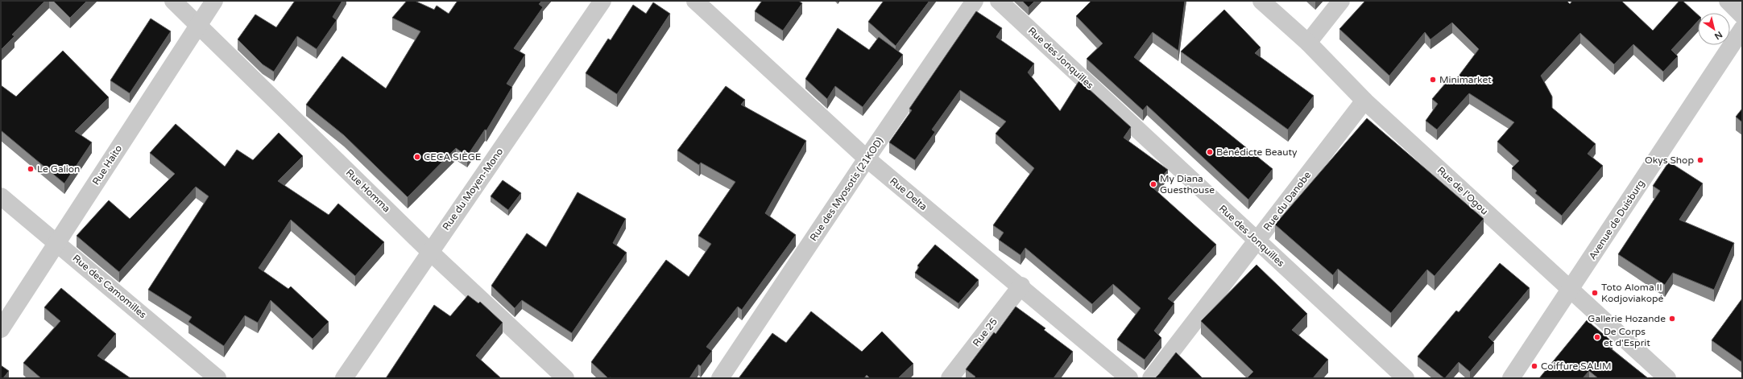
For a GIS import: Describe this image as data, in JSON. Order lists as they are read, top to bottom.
{
  "streets": {
    "street": [
      "Rue des Jonquilles",
      "Rue Haito",
      "Rue du Moyen-Mono",
      "Rue des Myosotis (21KOD)",
      "Rue Homma",
      "Rue de l'Ogou",
      "Rue Delta",
      "Rue du Danobe",
      "Avenue de Duisburg",
      "Rue des Camomilles",
      "Rue 25"
    ]
  },
  "crossings": [
    ["Rue des Jonquilles", "Rue du Danobe"],
    ["Rue Haito", "Rue Homma"],
    ["Rue Haito", "Rue des Camomilles"],
    ["Rue du Moyen-Mono", "Rue Homma"],
    ["Rue des Myosotis (21KOD)", "Rue Delta"],
    ["Rue de l'Ogou", "Rue du Danobe"],
    ["Rue de l'Ogou", "Avenue de Duisburg"],
    ["Rue Delta", "Rue 25"]
  ],
  "places": [
    "Minimarket",
    "Bénédicte Beauty",
    "CECA SIÈGE",
    "Okys Shop",
    "Le Galion",
    "My Diana Guesthouse",
    "Toto Aloma II Kodjoviakopé",
    "Gallerie Hozande",
    "De Corps et d'Esprit",
    "Coiffure SALIM"
  ],
  "north": "bottom right"
}
